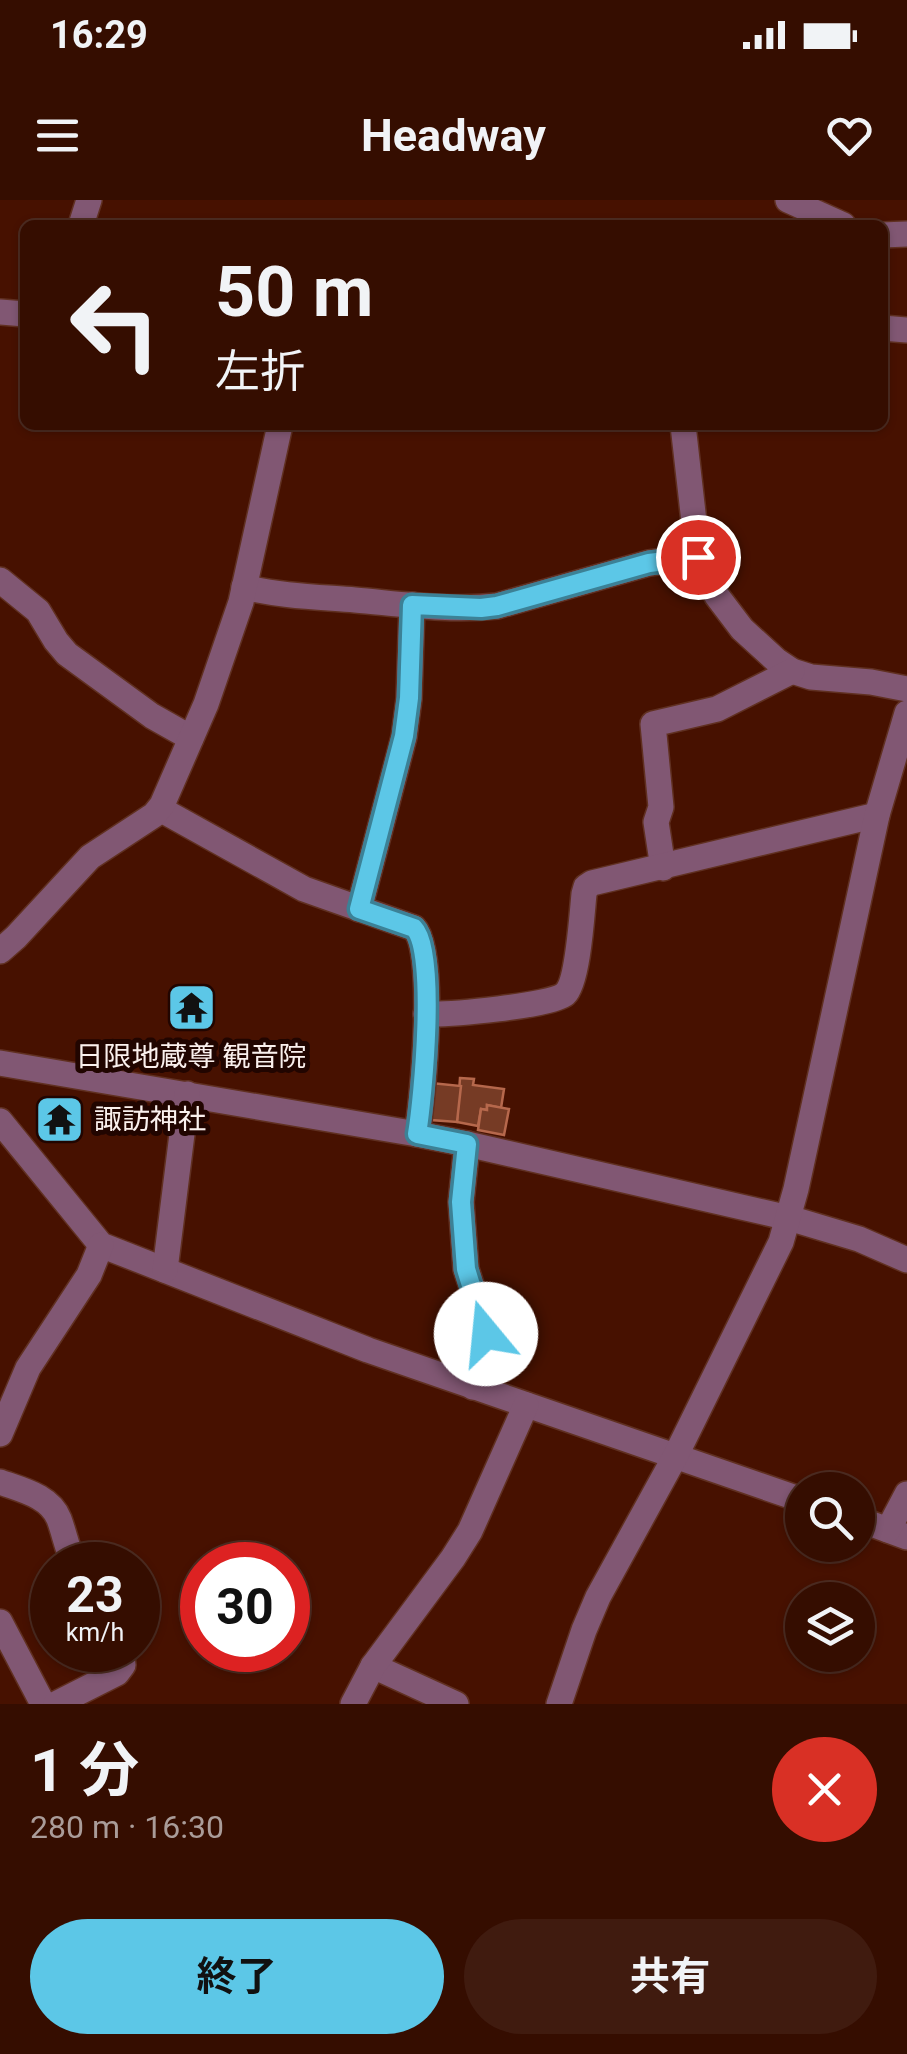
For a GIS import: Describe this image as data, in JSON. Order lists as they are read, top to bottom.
{
  "places": {
    "temple": ["日限地蔵尊 観音院", "諏訪神社"]
  },
  "page": {
    "status": "16:29",
    "header": "Headway",
    "turn": ["50 m", "左折"],
    "speed": "23 km/h",
    "limit": "30",
    "heading": ["1 分", "280 m · 16:30"],
    "buttons": ["終了", "共有"]
  }
}
